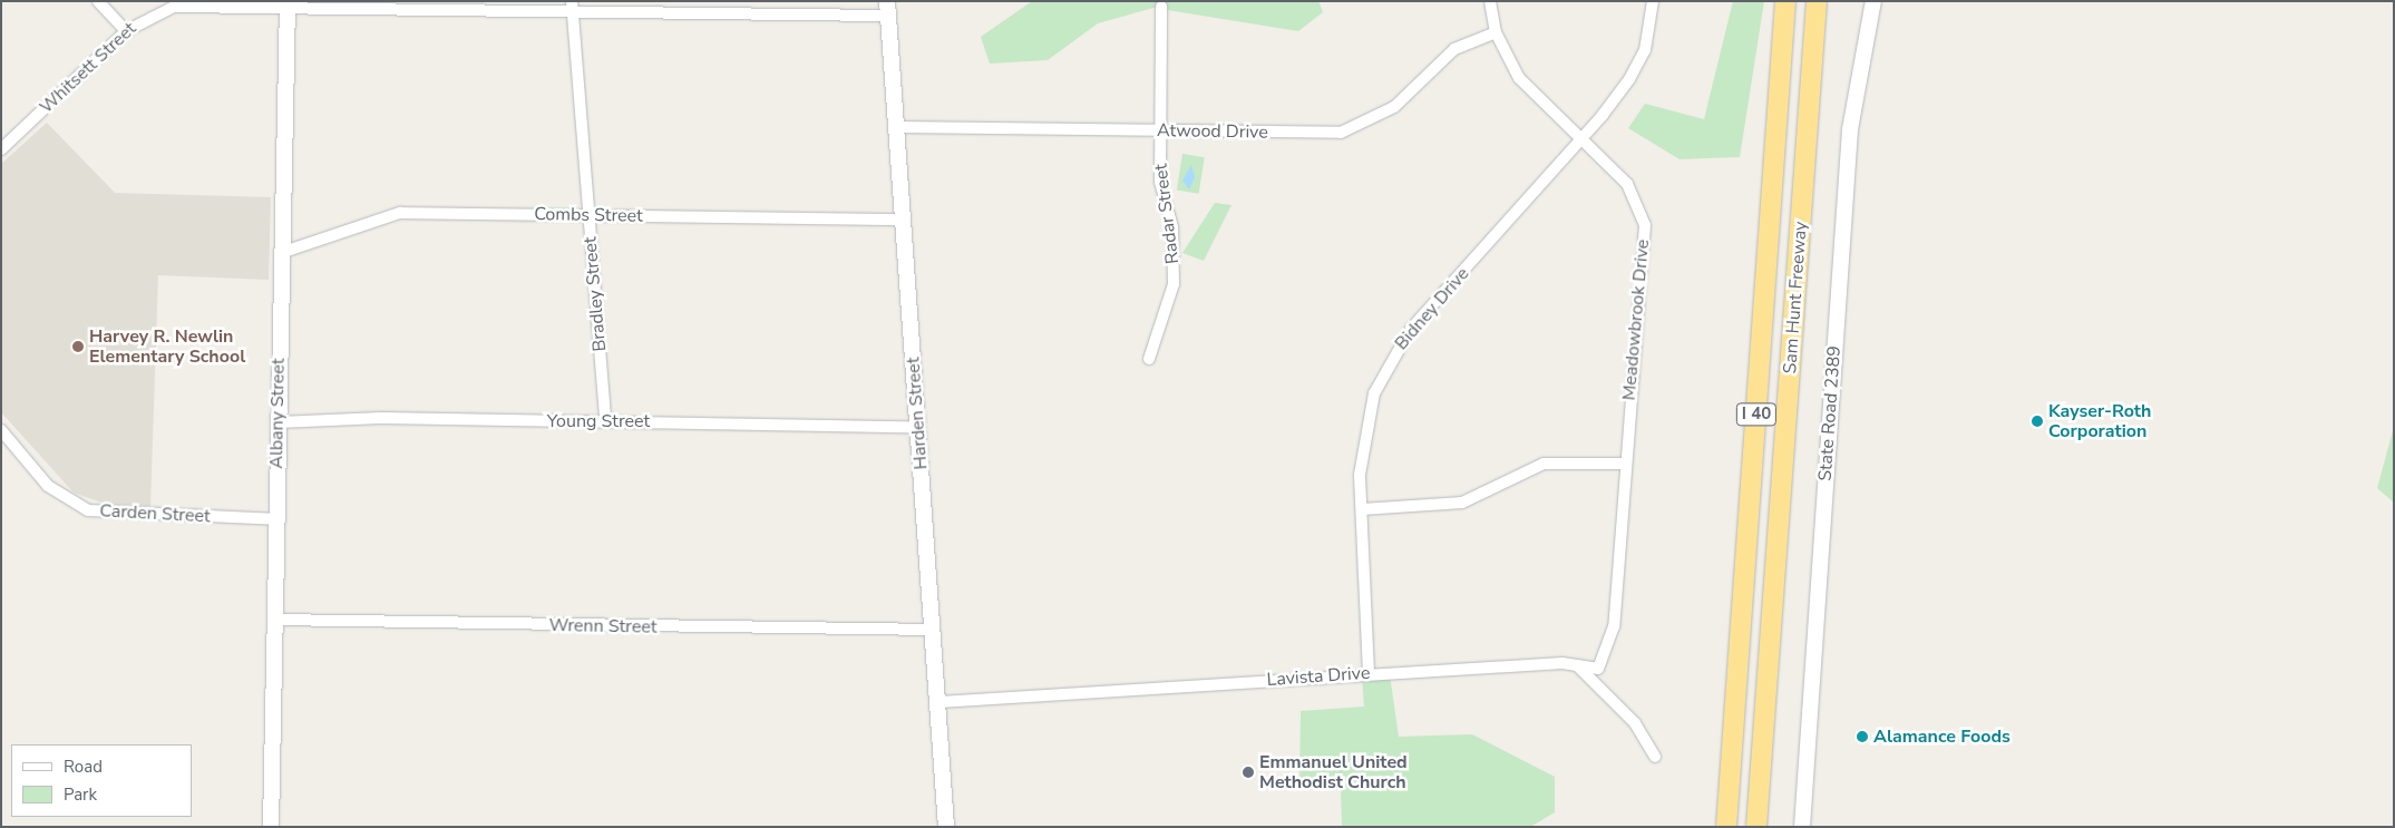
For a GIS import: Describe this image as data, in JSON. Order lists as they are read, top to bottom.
{
  "streets": {
    "highway": ["Sam Hunt Freeway", "I 40"],
    "street": [
      "Whitsett Street",
      "Atwood Drive",
      "Radar Street",
      "Combs Street",
      "Bradley Street",
      "Bidney Drive",
      "Meadowbrook Drive",
      "Albany Street",
      "Harden Street",
      "State Road 2389",
      "Young Street",
      "Carden Street",
      "Wrenn Street",
      "Lavista Drive"
    ]
  },
  "crossings": [
    ["Whitsett Street", "Bradley Street"],
    ["Whitsett Street", "Albany Street"],
    ["Whitsett Street", "Harden Street"],
    ["Atwood Drive", "Radar Street"],
    ["Atwood Drive", "Meadowbrook Drive"],
    ["Atwood Drive", "Harden Street"],
    ["Combs Street", "Bradley Street"],
    ["Combs Street", "Albany Street"],
    ["Combs Street", "Harden Street"],
    ["Bradley Street", "Young Street"],
    ["Bidney Drive", "Meadowbrook Drive"],
    ["Bidney Drive", "Lavista Drive"],
    ["Meadowbrook Drive", "Lavista Drive"],
    ["Albany Street", "Young Street"],
    ["Albany Street", "Carden Street"],
    ["Albany Street", "Wrenn Street"],
    ["Harden Street", "Young Street"],
    ["Harden Street", "Wrenn Street"],
    ["Harden Street", "Lavista Drive"]
  ],
  "places": [
    "Harvey R. Newlin Elementary School",
    "Kayser-Roth Corporation",
    "Alamance Foods",
    "Emmanuel United Methodist Church"
  ],
  "legend": ["Road", "Park"]
}
